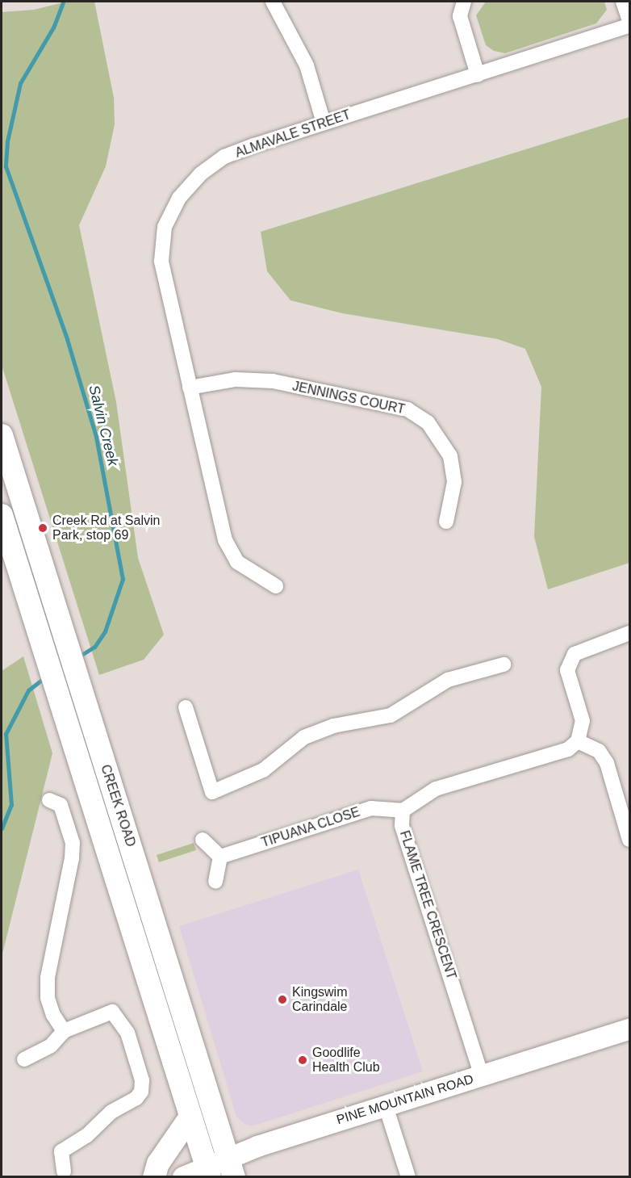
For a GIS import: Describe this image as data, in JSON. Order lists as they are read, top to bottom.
{
  "streets": {
    "main road": ["CREEK ROAD", "PINE MOUNTAIN ROAD"],
    "street": [
      "ALMAVALE STREET",
      "JENNINGS COURT",
      "TIPUANA CLOSE",
      "FLAME TREE CRESCENT"
    ]
  },
  "crossings": [
    ["ALMAVALE STREET", "JENNINGS COURT"],
    ["CREEK ROAD", "PINE MOUNTAIN ROAD"],
    ["TIPUANA CLOSE", "FLAME TREE CRESCENT"],
    ["FLAME TREE CRESCENT", "PINE MOUNTAIN ROAD"]
  ],
  "water": ["Salvin Creek"],
  "places": ["Creek Rd at Salvin Park, stop 69", "Kingswim Carindale", "Goodlife Health Club"]
}
